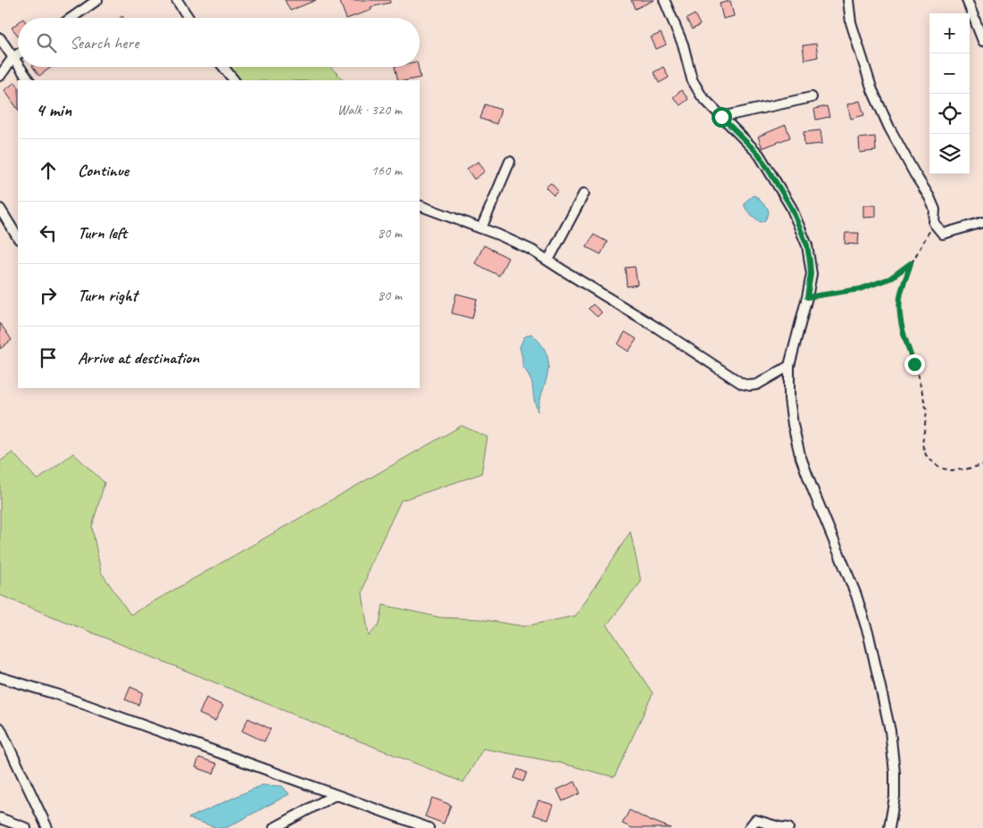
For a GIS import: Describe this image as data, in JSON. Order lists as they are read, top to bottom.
{
  "page": {
    "map_buttons": ["+", "−"],
    "search": "Search here",
    "heading": ["4 min", "Walk · 320 m"],
    "list": [
      ["Continue", "160 m"],
      ["Turn left", "80 m"],
      ["Turn right", "80 m"],
      "Arrive at destination"
    ]
  }
}
